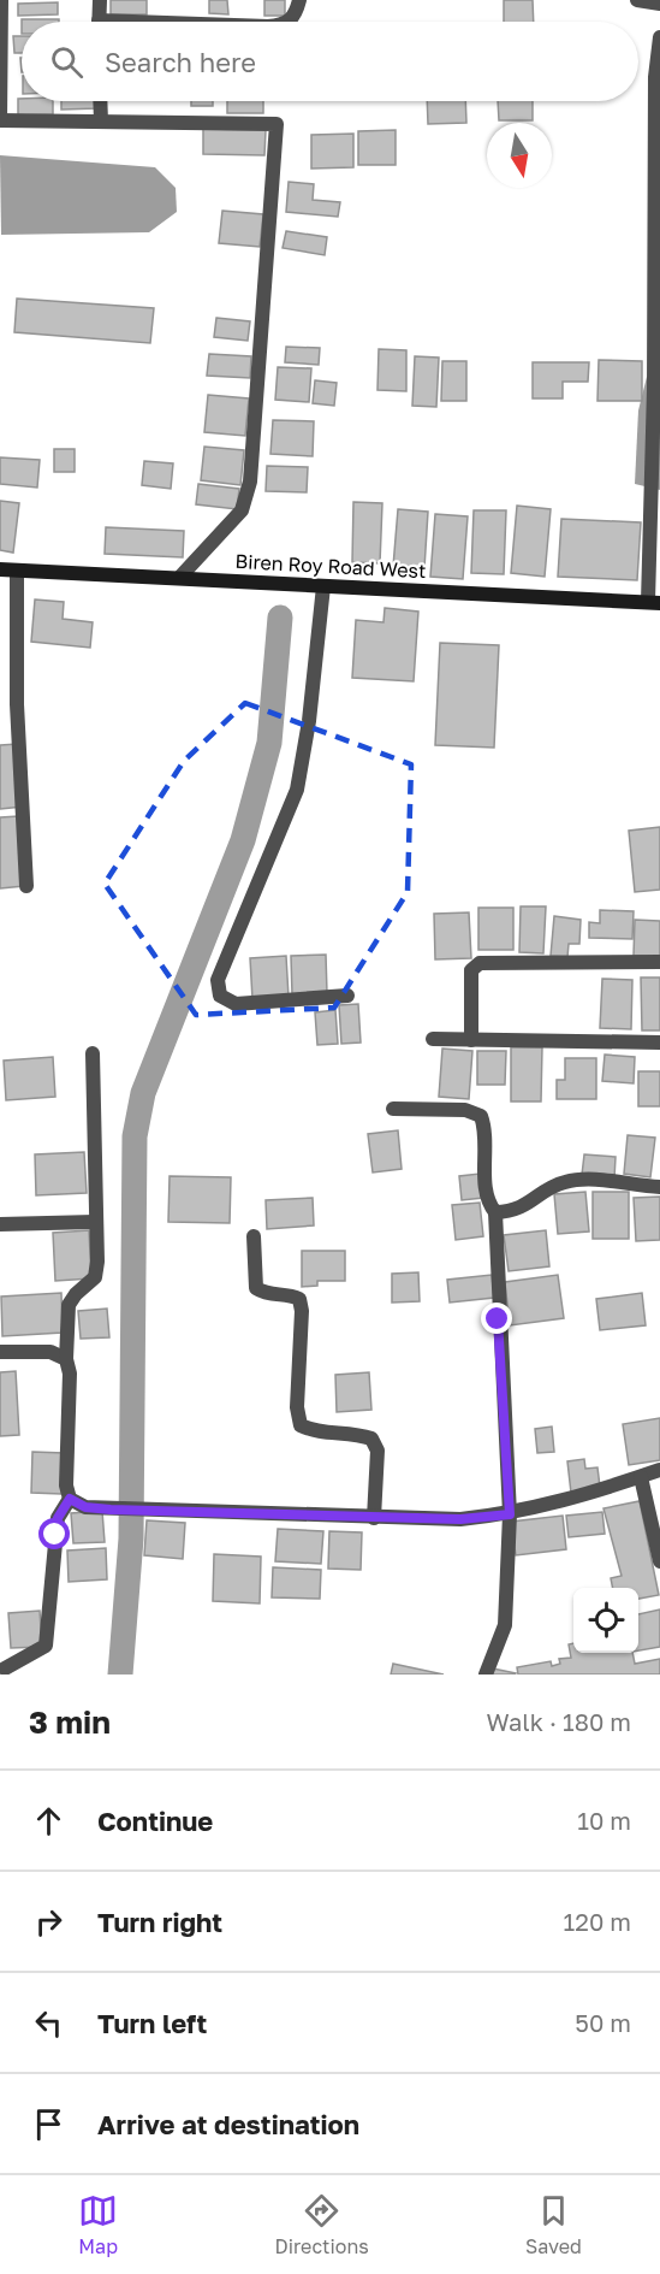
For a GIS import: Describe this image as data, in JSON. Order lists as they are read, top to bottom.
{
  "streets": {
    "main road": ["Biren Roy Road West"]
  },
  "north": "bottom",
  "page": {
    "search": "Search here",
    "heading": ["3 min", "Walk · 180 m"],
    "list": [
      ["Continue", "10 m"],
      ["Turn right", "120 m"],
      ["Turn left", "50 m"],
      "Arrive at destination"
    ],
    "nav": ["Map", "Directions", "Saved"]
  }
}
